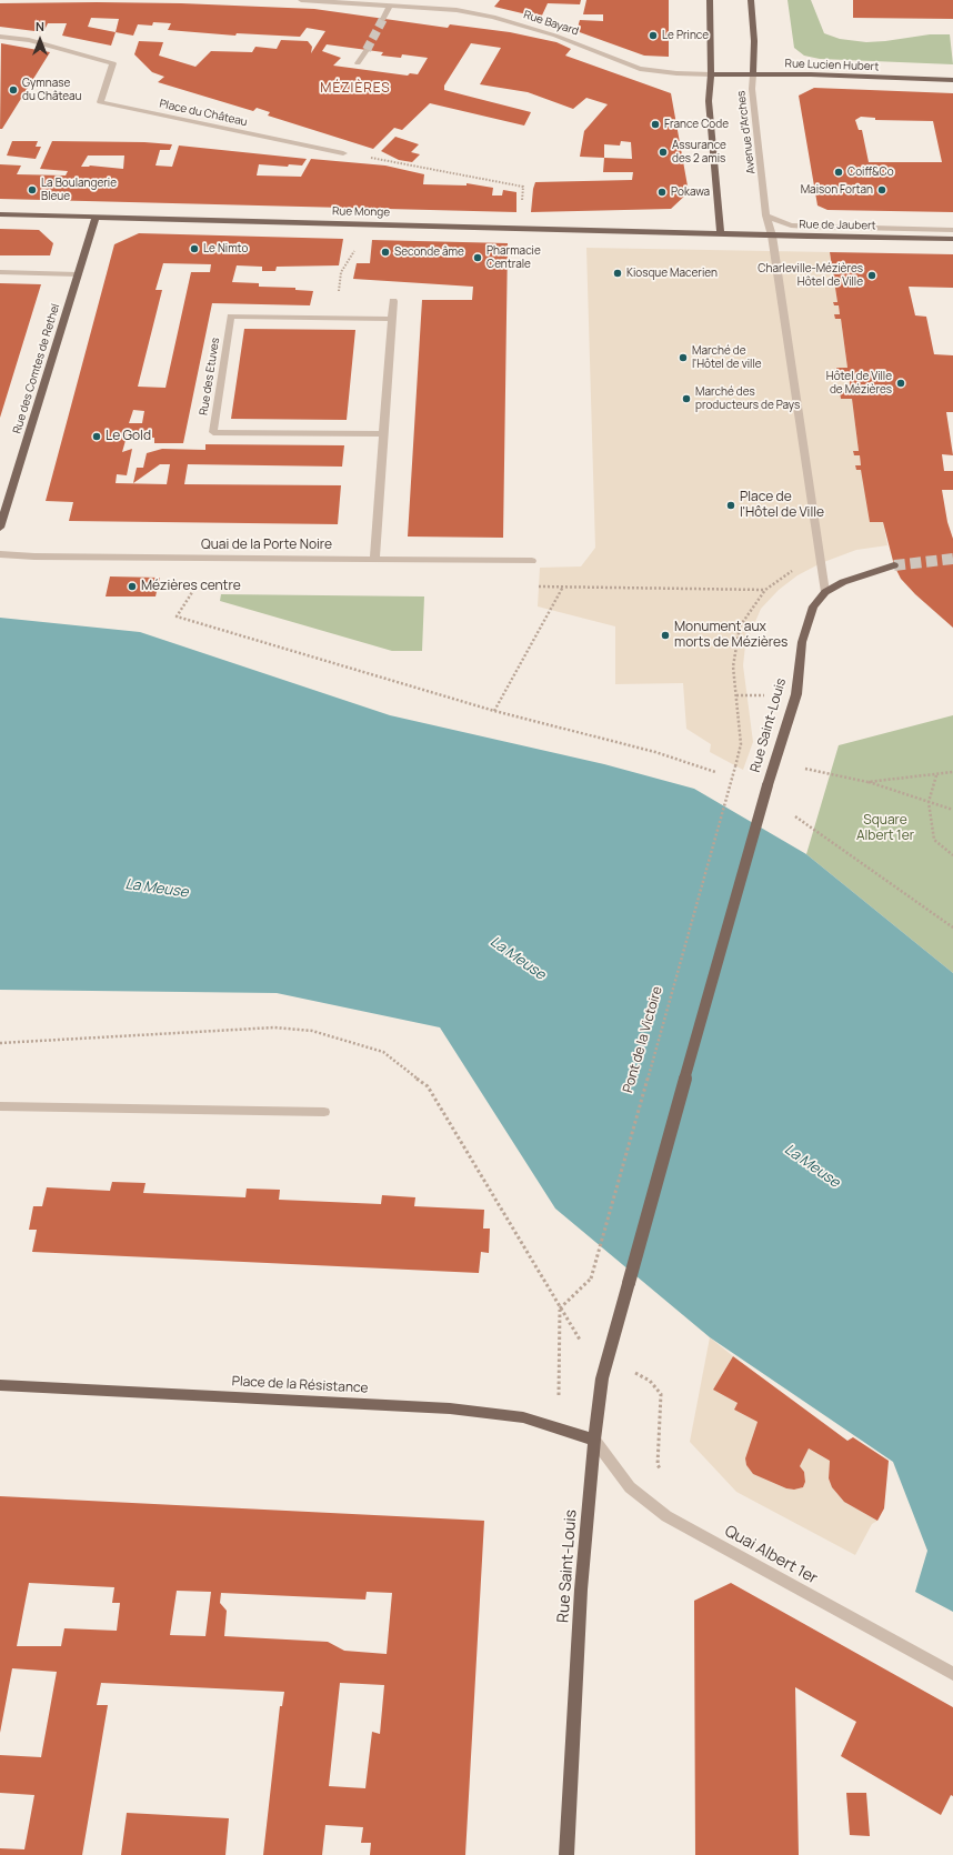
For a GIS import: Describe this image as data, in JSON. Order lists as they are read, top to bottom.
{
  "streets": {
    "main road": [
      "Rue Lucien Hubert",
      "Avenue d'Arches",
      "Rue Monge",
      "Rue de Jaubert",
      "Rue des Comtes de Rethel",
      "Rue Saint-Louis",
      "Place de la Résistance"
    ],
    "street": [
      "Rue Bayard",
      "Place du Château",
      "Rue des Etuves",
      "Quai de la Porte Noire",
      "Quai Albert 1er"
    ],
    "path": ["Pont de la Victoire"]
  },
  "crossings": [
    ["Rue Bayard", "Rue Lucien Hubert"],
    ["Rue Lucien Hubert", "Avenue d'Arches"],
    ["Avenue d'Arches", "Rue de Jaubert"],
    ["Rue Monge", "Rue de Jaubert"],
    ["Rue Monge", "Rue des Comtes de Rethel"],
    ["Rue Saint-Louis", "Place de la Résistance"],
    ["Rue Saint-Louis", "Quai Albert 1er"],
    ["Place de la Résistance", "Quai Albert 1er"]
  ],
  "districts": ["MÉZIÈRES"],
  "water": ["La Meuse"],
  "parks": ["Square Albert 1er"],
  "places": [
    "Le Prince",
    "Gymnase du Château",
    "France Code",
    "Assurance des 2 amis",
    "Coiff&Co",
    "La Boulangerie Bleue",
    "Maison Fortan",
    "Pokawa",
    "Le Nimto",
    "Seconde âme",
    "Pharmacie Centrale",
    "Kiosque Macerien",
    "Charleville-Mézières Hôtel de Ville",
    "Marché de l'Hôtel de ville",
    "Hôtel de Ville de Mézières",
    "Marché des producteurs de Pays",
    "Le Gold",
    "Place de l'Hôtel de Ville",
    "Mézières centre",
    "Monument aux morts de Mézières"
  ],
  "north": "top"
}
